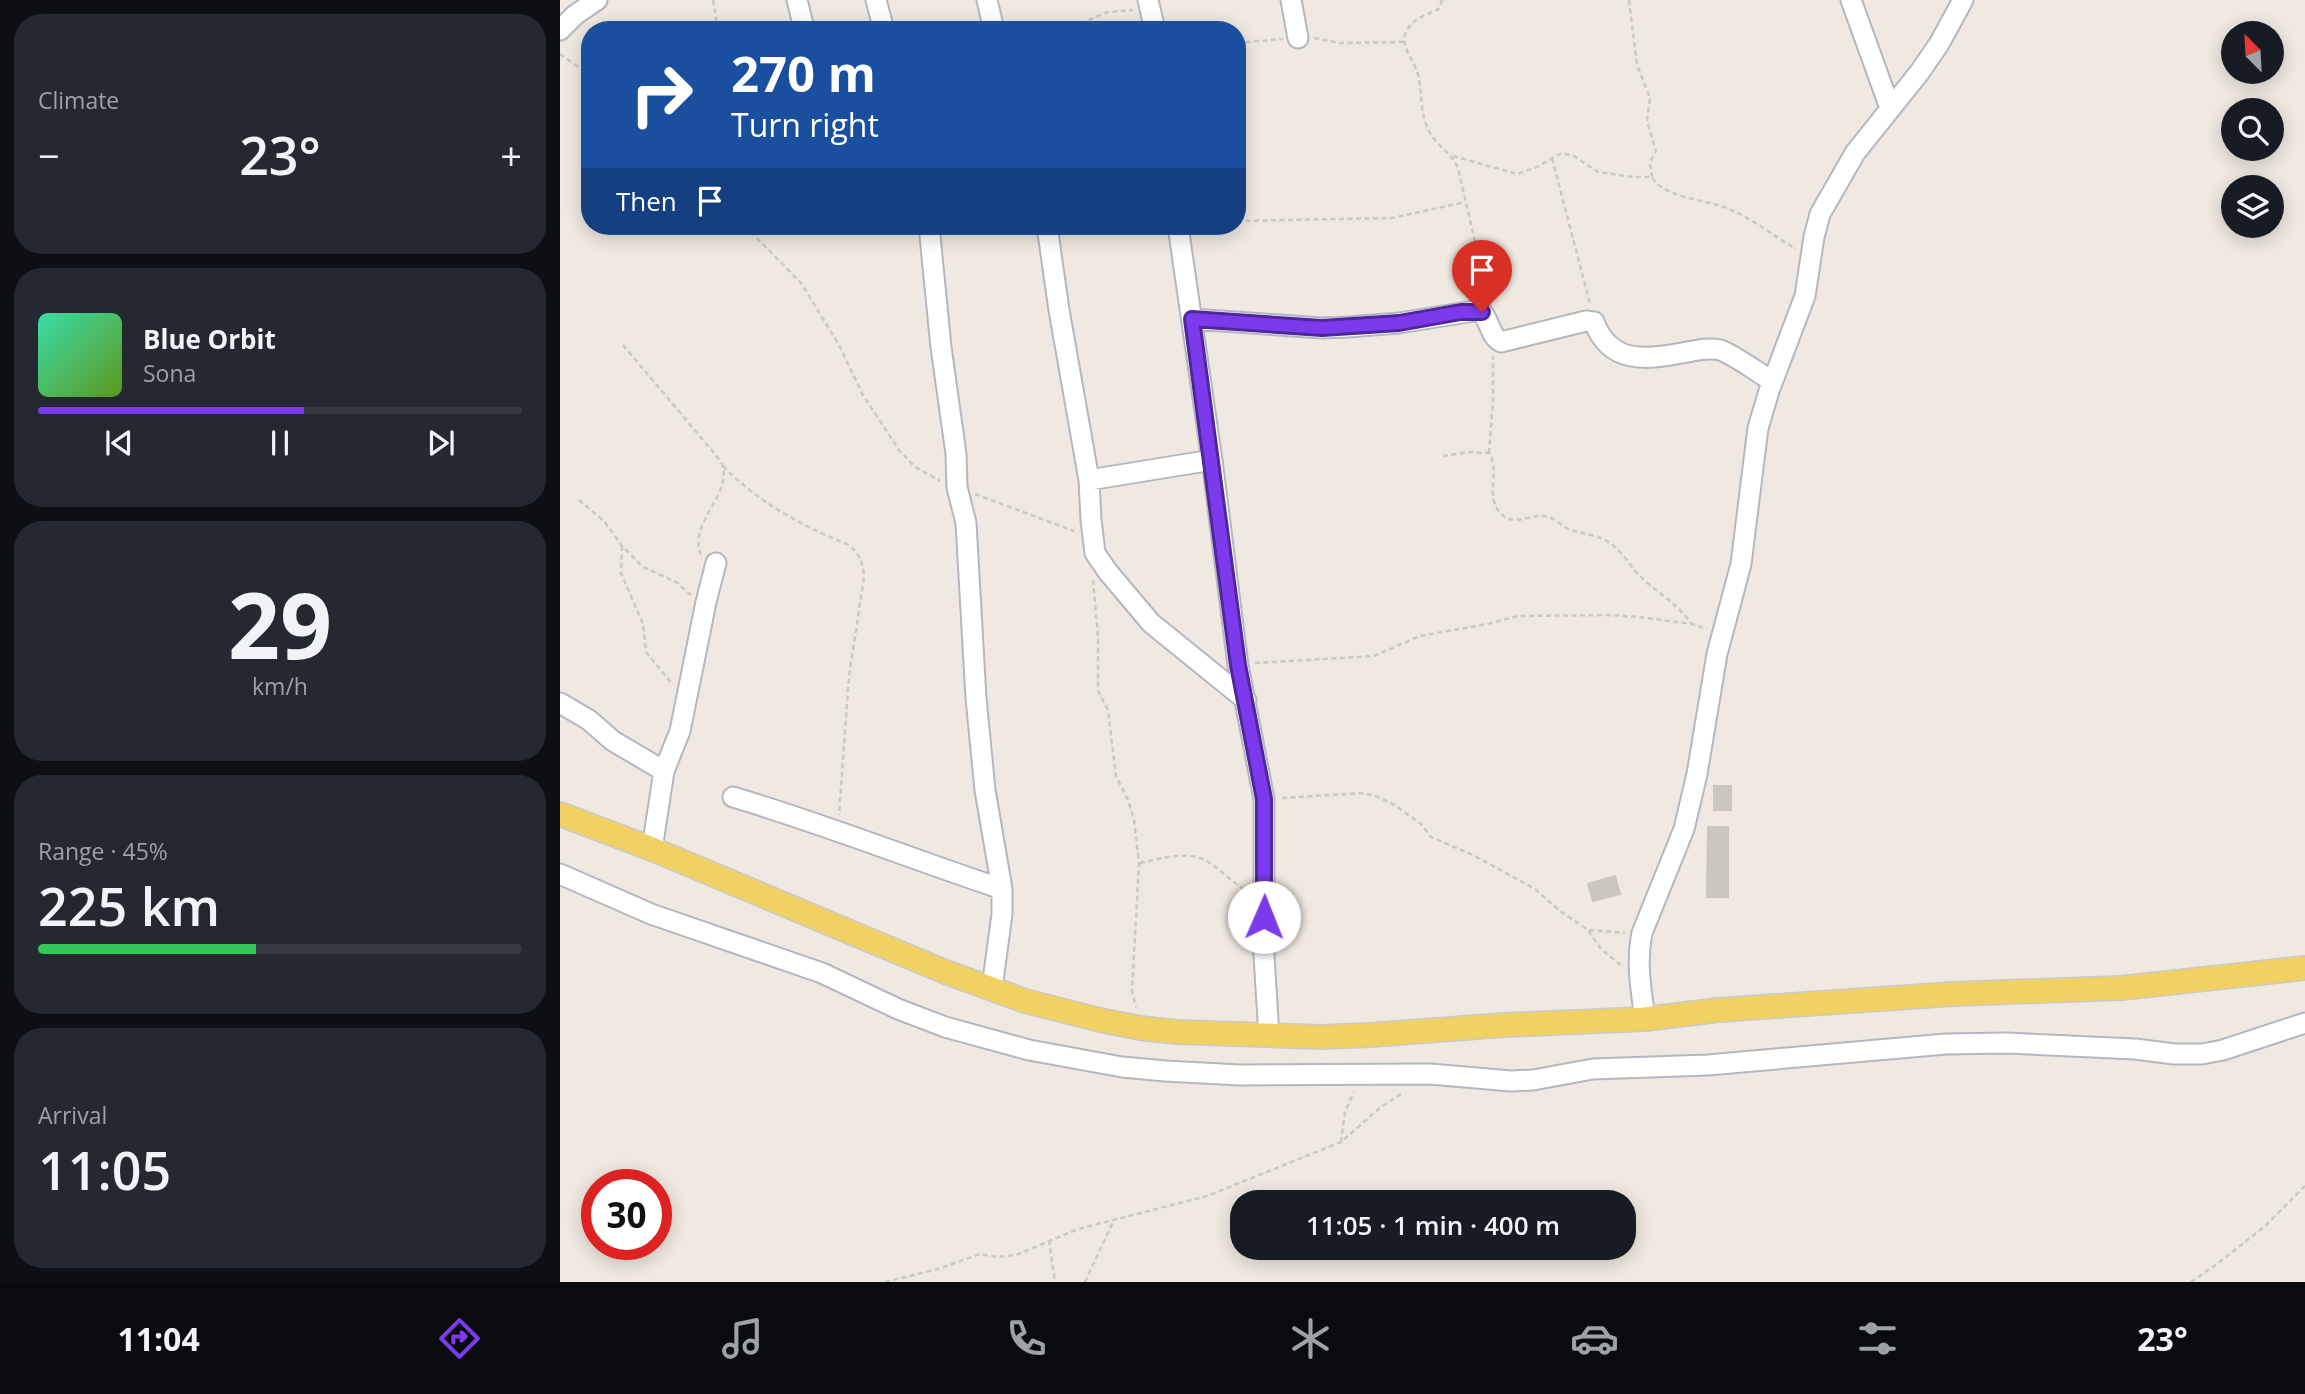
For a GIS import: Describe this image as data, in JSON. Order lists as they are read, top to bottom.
{
  "north": "top left",
  "page": {
    "tile": [
      "Climate",
      ["29", "km/h"],
      ["Range · 45%", "225 km"],
      ["Arrival", "11:05"]
    ],
    "turn": ["270 m", "Turn right"],
    "heat": ["−", "23°", "+"],
    "then": "Then",
    "song": ["Blue Orbit", "Sona"],
    "limit": "30",
    "trip": "11:05 · 1 min · 400 m",
    "tabs": ["11:04", "23°"]
  }
}
